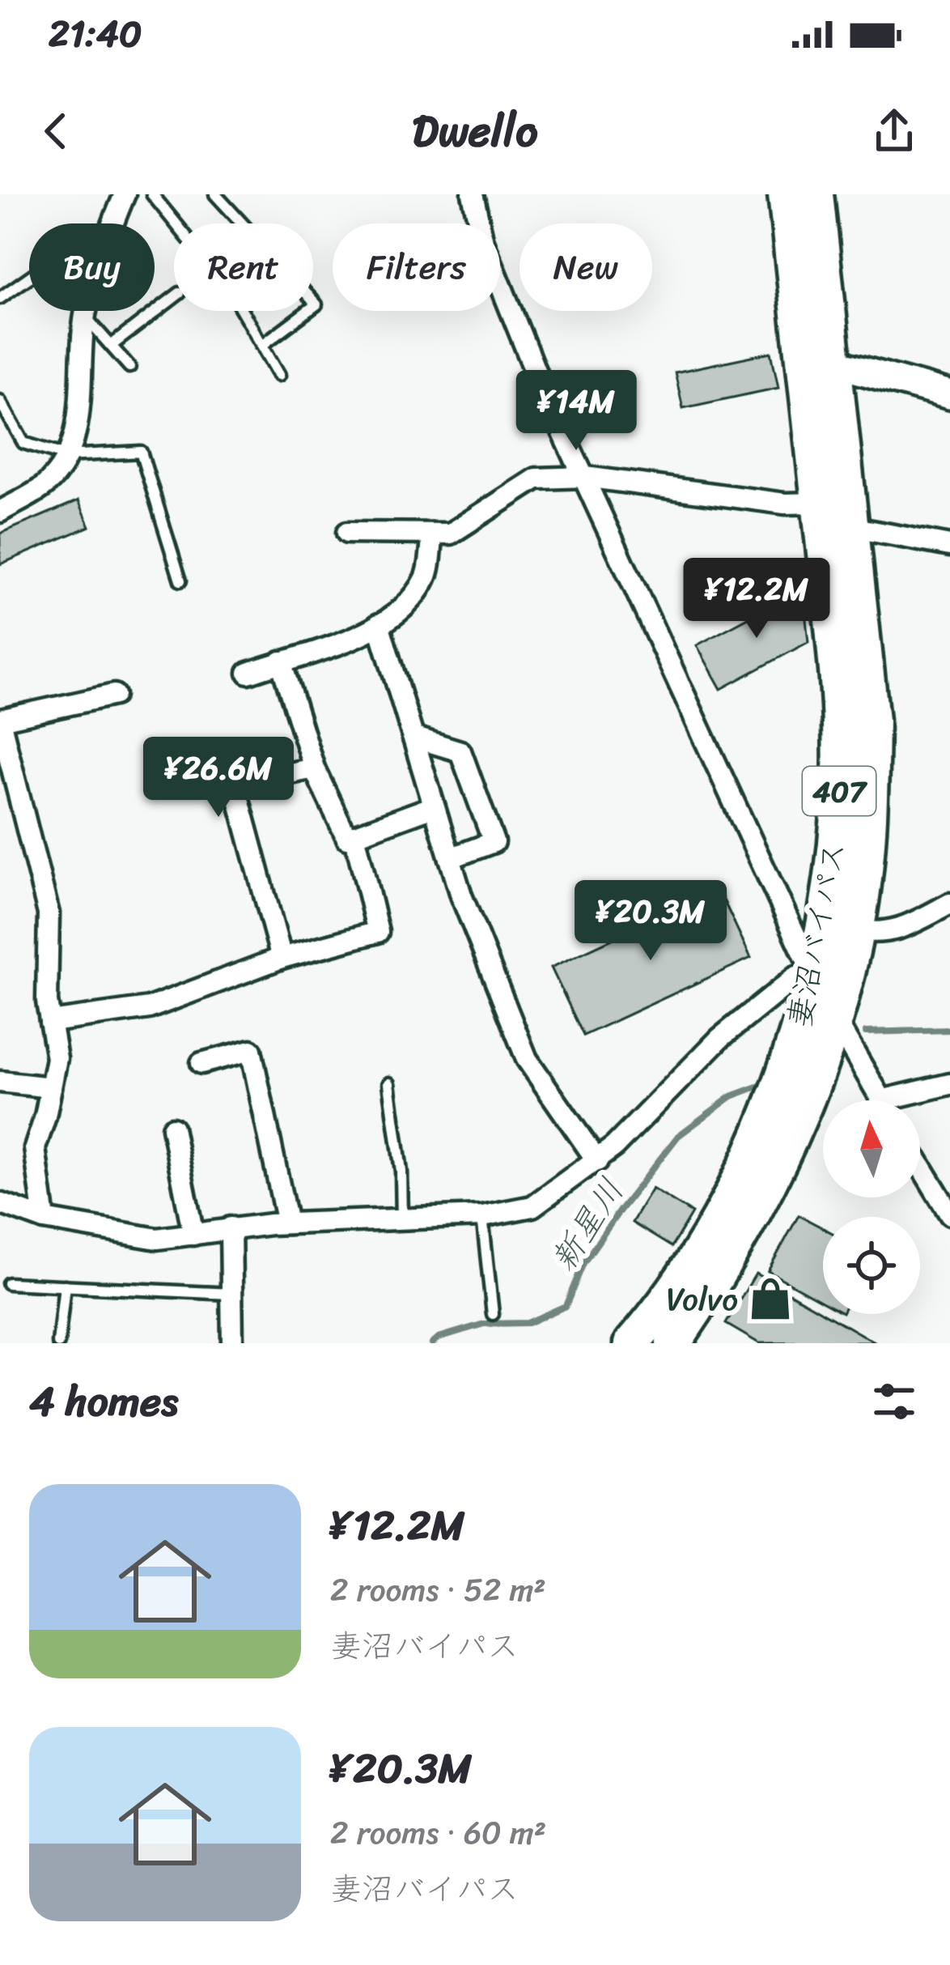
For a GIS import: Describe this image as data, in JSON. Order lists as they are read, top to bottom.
{
  "streets": {
    "highway": ["407", "妻沼バイパス"]
  },
  "water": ["新星川"],
  "places": {
    "shop": ["Volvo"]
  },
  "north": "top",
  "page": {
    "status": "21:40",
    "header": "Dwello",
    "chip": [
      "Buy",
      "Rent",
      "Filters",
      "New"
    ],
    "price": [
      "¥14M",
      "¥12.2M",
      "¥26.6M",
      "¥20.3M"
    ],
    "heading": "4 homes",
    "list": [
      {
        "name": "¥12.2M",
        "note": "2 rooms · 52 m² · 妻沼バイパス"
      },
      {
        "name": "¥20.3M",
        "note": "2 rooms · 60 m² · 妻沼バイパス"
      }
    ]
  }
}
